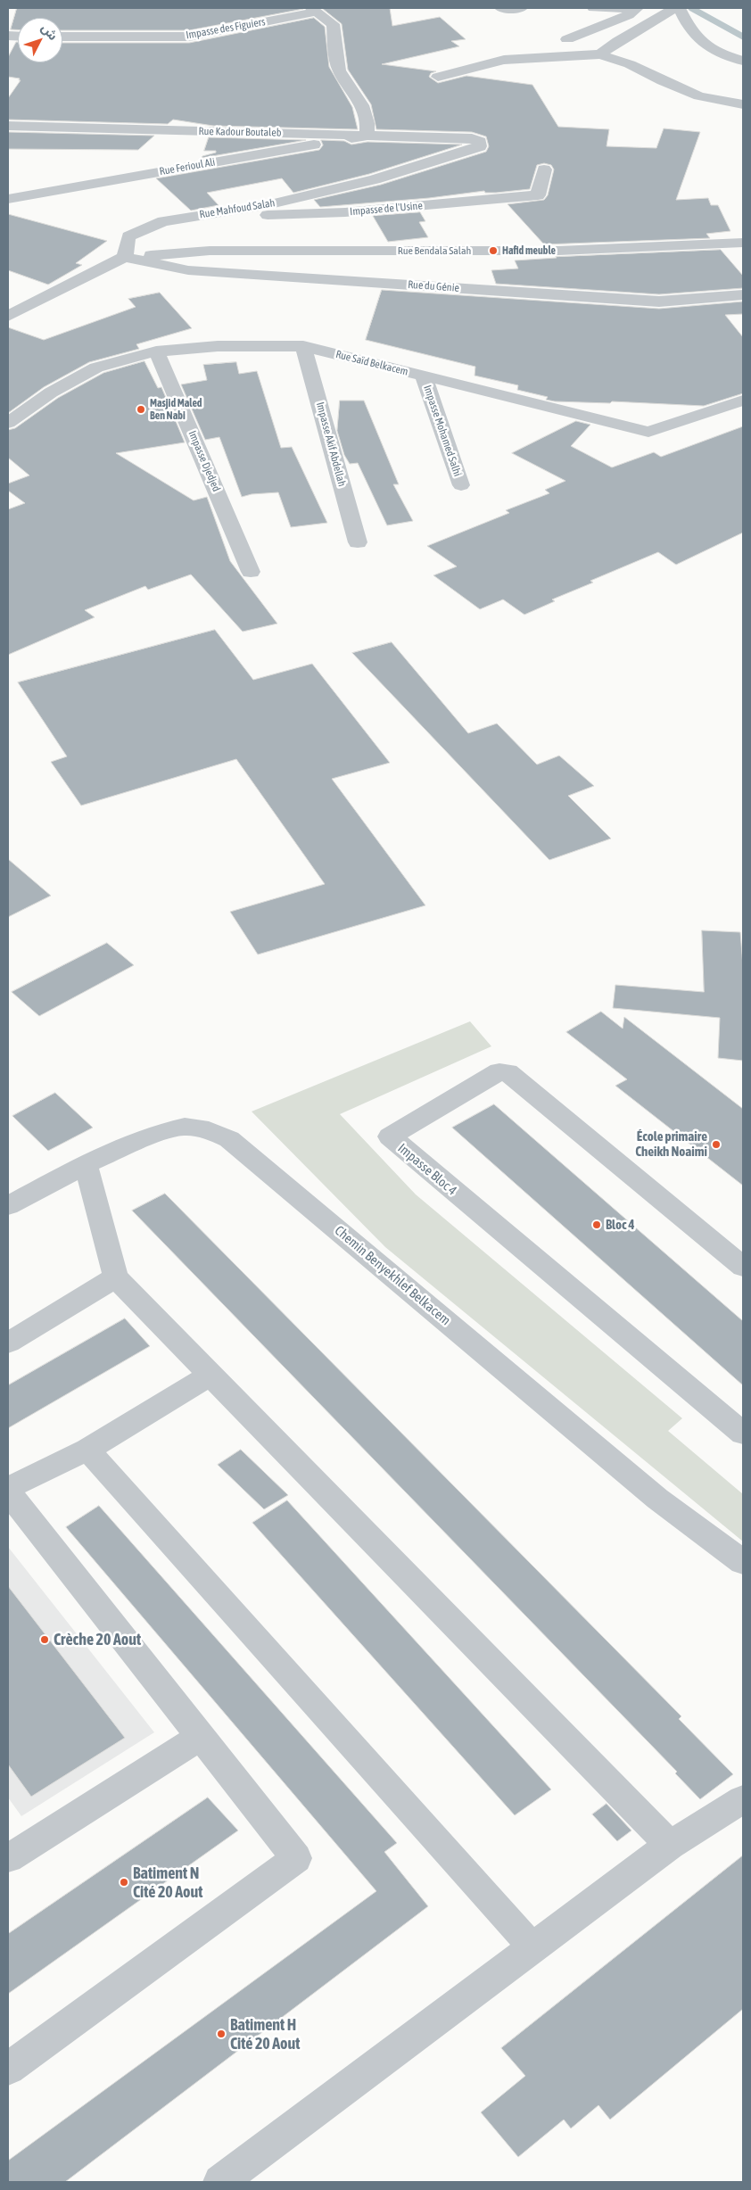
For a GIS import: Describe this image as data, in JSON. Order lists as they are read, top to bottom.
{
  "streets": {
    "street": [
      "Impasse des Figuiers",
      "Rue Kadour Boutaleb",
      "Rue Ferioul Ali",
      "Rue Mahfoud Salah",
      "Impasse de l'Usine",
      "Rue Bendala Salah",
      "Rue du Génie",
      "Rue Saïd Belkacem",
      "Impasse Mohamed Salhi",
      "Impasse Akif Abdellah",
      "Impasse Djedjed",
      "Impasse Bloc 4",
      "Chemin Benyekhlef Belkacem"
    ]
  },
  "crossings": [
    ["Rue Kadour Boutaleb", "Rue Ferioul Ali"],
    ["Rue Kadour Boutaleb", "Rue Mahfoud Salah"],
    ["Rue Mahfoud Salah", "Impasse de l'Usine"],
    ["Rue Mahfoud Salah", "Rue Bendala Salah"],
    ["Rue Mahfoud Salah", "Rue du Génie"],
    ["Rue Bendala Salah", "Rue du Génie"],
    ["Rue Saïd Belkacem", "Impasse Mohamed Salhi"],
    ["Rue Saïd Belkacem", "Impasse Akif Abdellah"],
    ["Rue Saïd Belkacem", "Impasse Djedjed"]
  ],
  "places": [
    "Hafid meuble",
    "Masjid Maled Ben Nabi",
    "École primaire Cheikh Noaimi",
    "Bloc 4",
    "Crèche 20 Aout",
    "Batiment N Cité 20 Aout",
    "Batiment H Cité 20 Aout"
  ],
  "north": "top right"
}
